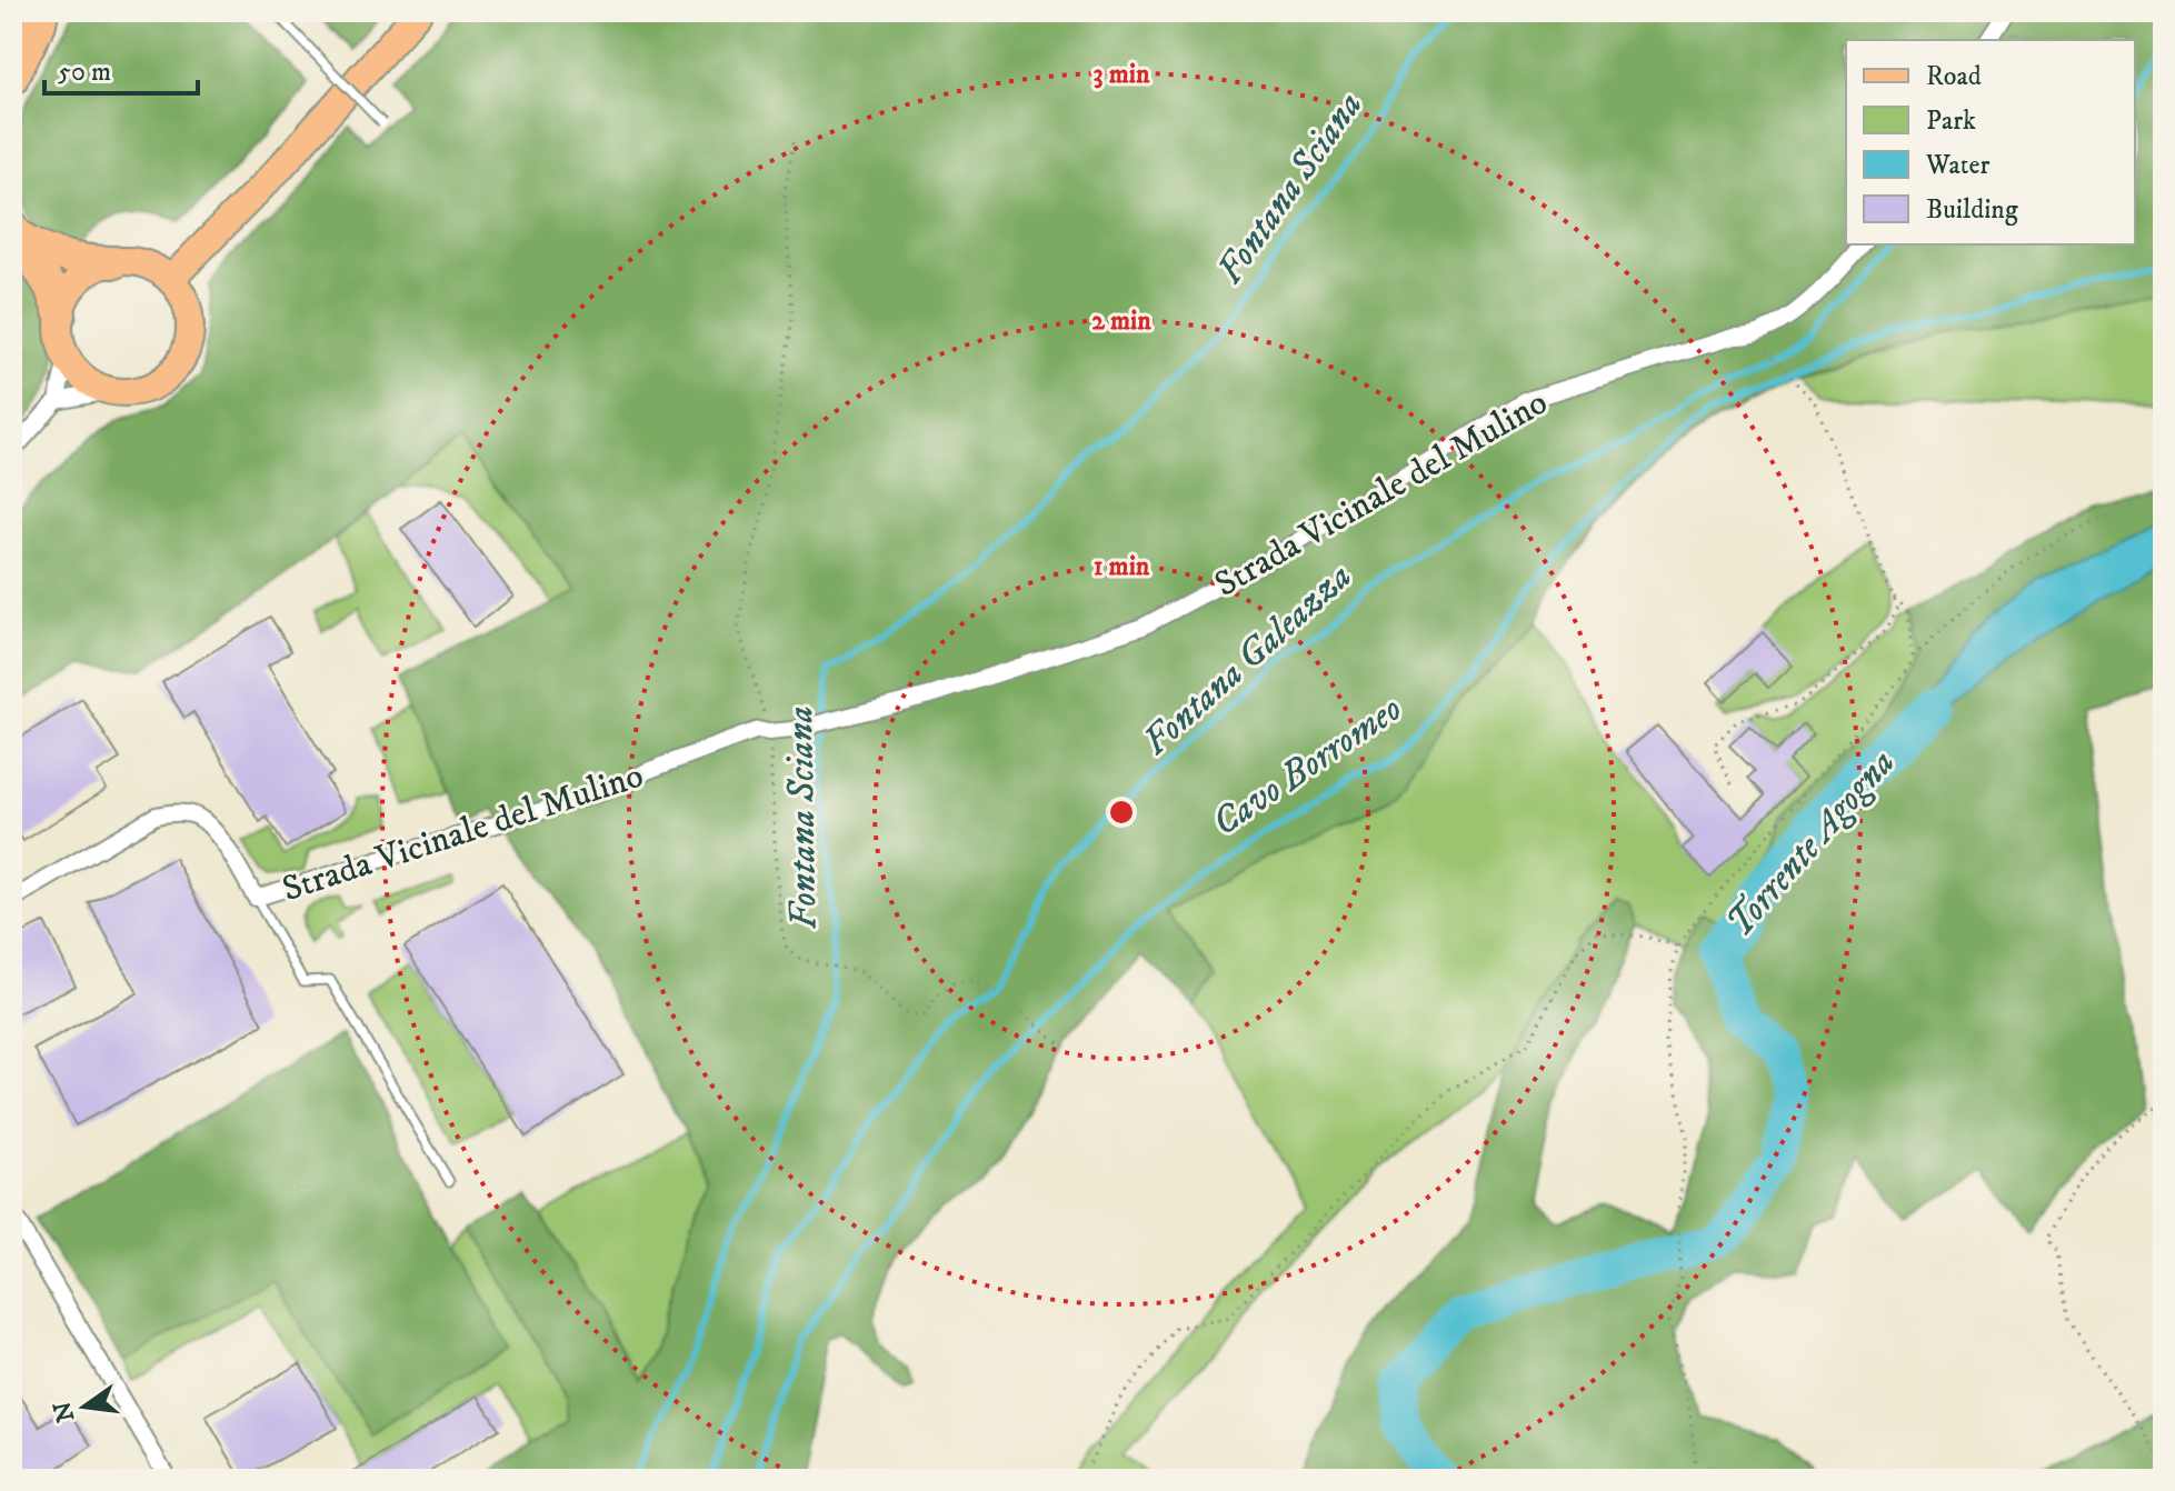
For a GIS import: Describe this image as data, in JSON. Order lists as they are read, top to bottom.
{
  "streets": {
    "street": ["Strada Vicinale del Mulino"]
  },
  "water": [
    "Fontana Sciana",
    "Fontana Galeazza",
    "Cavo Borromeo",
    "Torrente Agogna"
  ],
  "legend": [
    "Road",
    "Park",
    "Water",
    "Building"
  ],
  "scale_bar": "50 m",
  "north": "left",
  "rings": ["3 min", "2 min", "1 min"]
}
